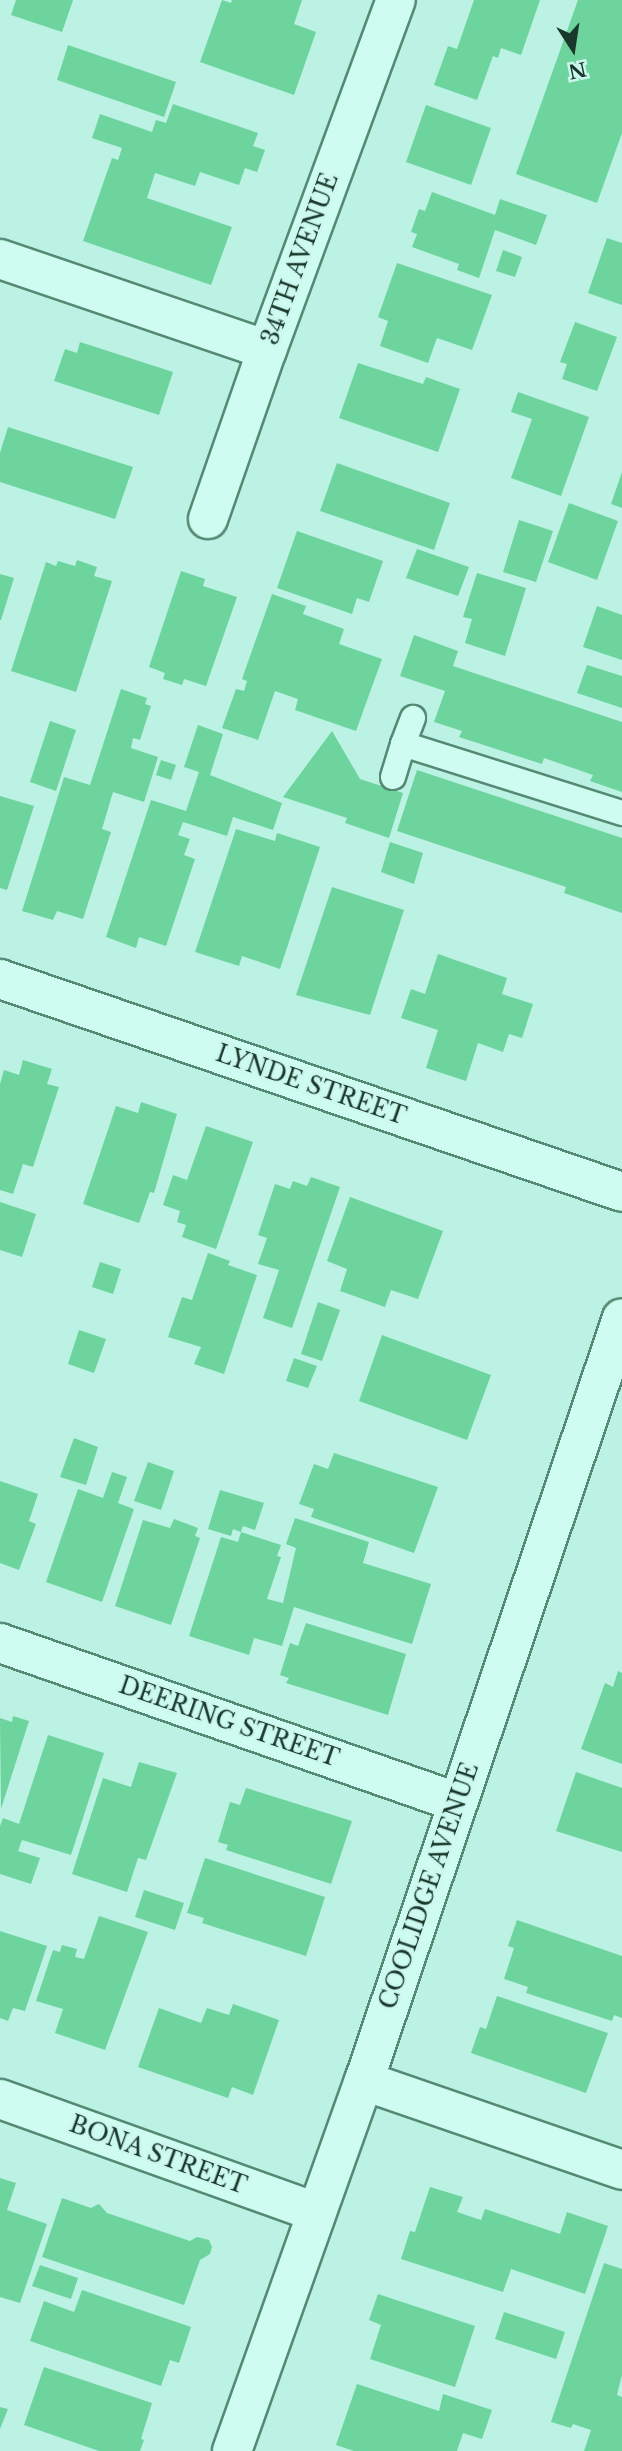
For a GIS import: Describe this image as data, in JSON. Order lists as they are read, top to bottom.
{
  "streets": {
    "street": [
      "34TH AVENUE",
      "LYNDE STREET",
      "DEERING STREET",
      "COOLIDGE AVENUE",
      "BONA STREET"
    ]
  },
  "crossings": [
    ["DEERING STREET", "COOLIDGE AVENUE"],
    ["COOLIDGE AVENUE", "BONA STREET"]
  ],
  "north": "bottom"
}
